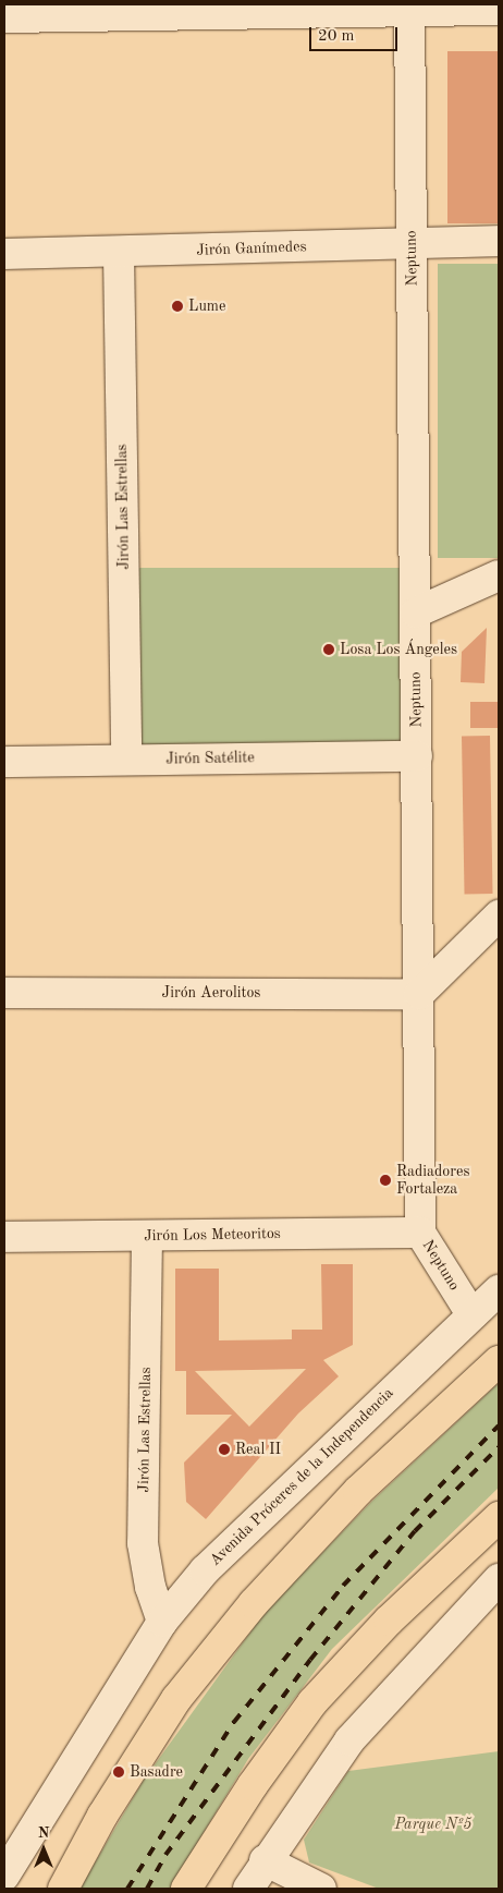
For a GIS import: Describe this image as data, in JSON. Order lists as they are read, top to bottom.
{
  "streets": {
    "street": [
      "Jirón Ganímedes",
      "Neptuno",
      "Jirón Las Estrellas",
      "Jirón Satélite",
      "Jirón Aerolitos",
      "Jirón Los Meteoritos",
      "Avenida Próceres de la Independencia"
    ]
  },
  "crossings": [
    ["Jirón Ganímedes", "Neptuno"],
    ["Jirón Ganímedes", "Jirón Las Estrellas"],
    ["Neptuno", "Jirón Satélite"],
    ["Neptuno", "Jirón Aerolitos"],
    ["Neptuno", "Jirón Los Meteoritos"],
    ["Neptuno", "Avenida Próceres de la Independencia"],
    ["Jirón Las Estrellas", "Jirón Satélite"],
    ["Jirón Las Estrellas", "Jirón Los Meteoritos"],
    ["Jirón Las Estrellas", "Avenida Próceres de la Independencia"]
  ],
  "parks": ["Parque Nº5"],
  "places": [
    "Lume",
    "Losa Los Ángeles",
    "Radiadores Fortaleza",
    "Real II",
    "Basadre"
  ],
  "scale_bar": "20 m",
  "north": "top"
}
